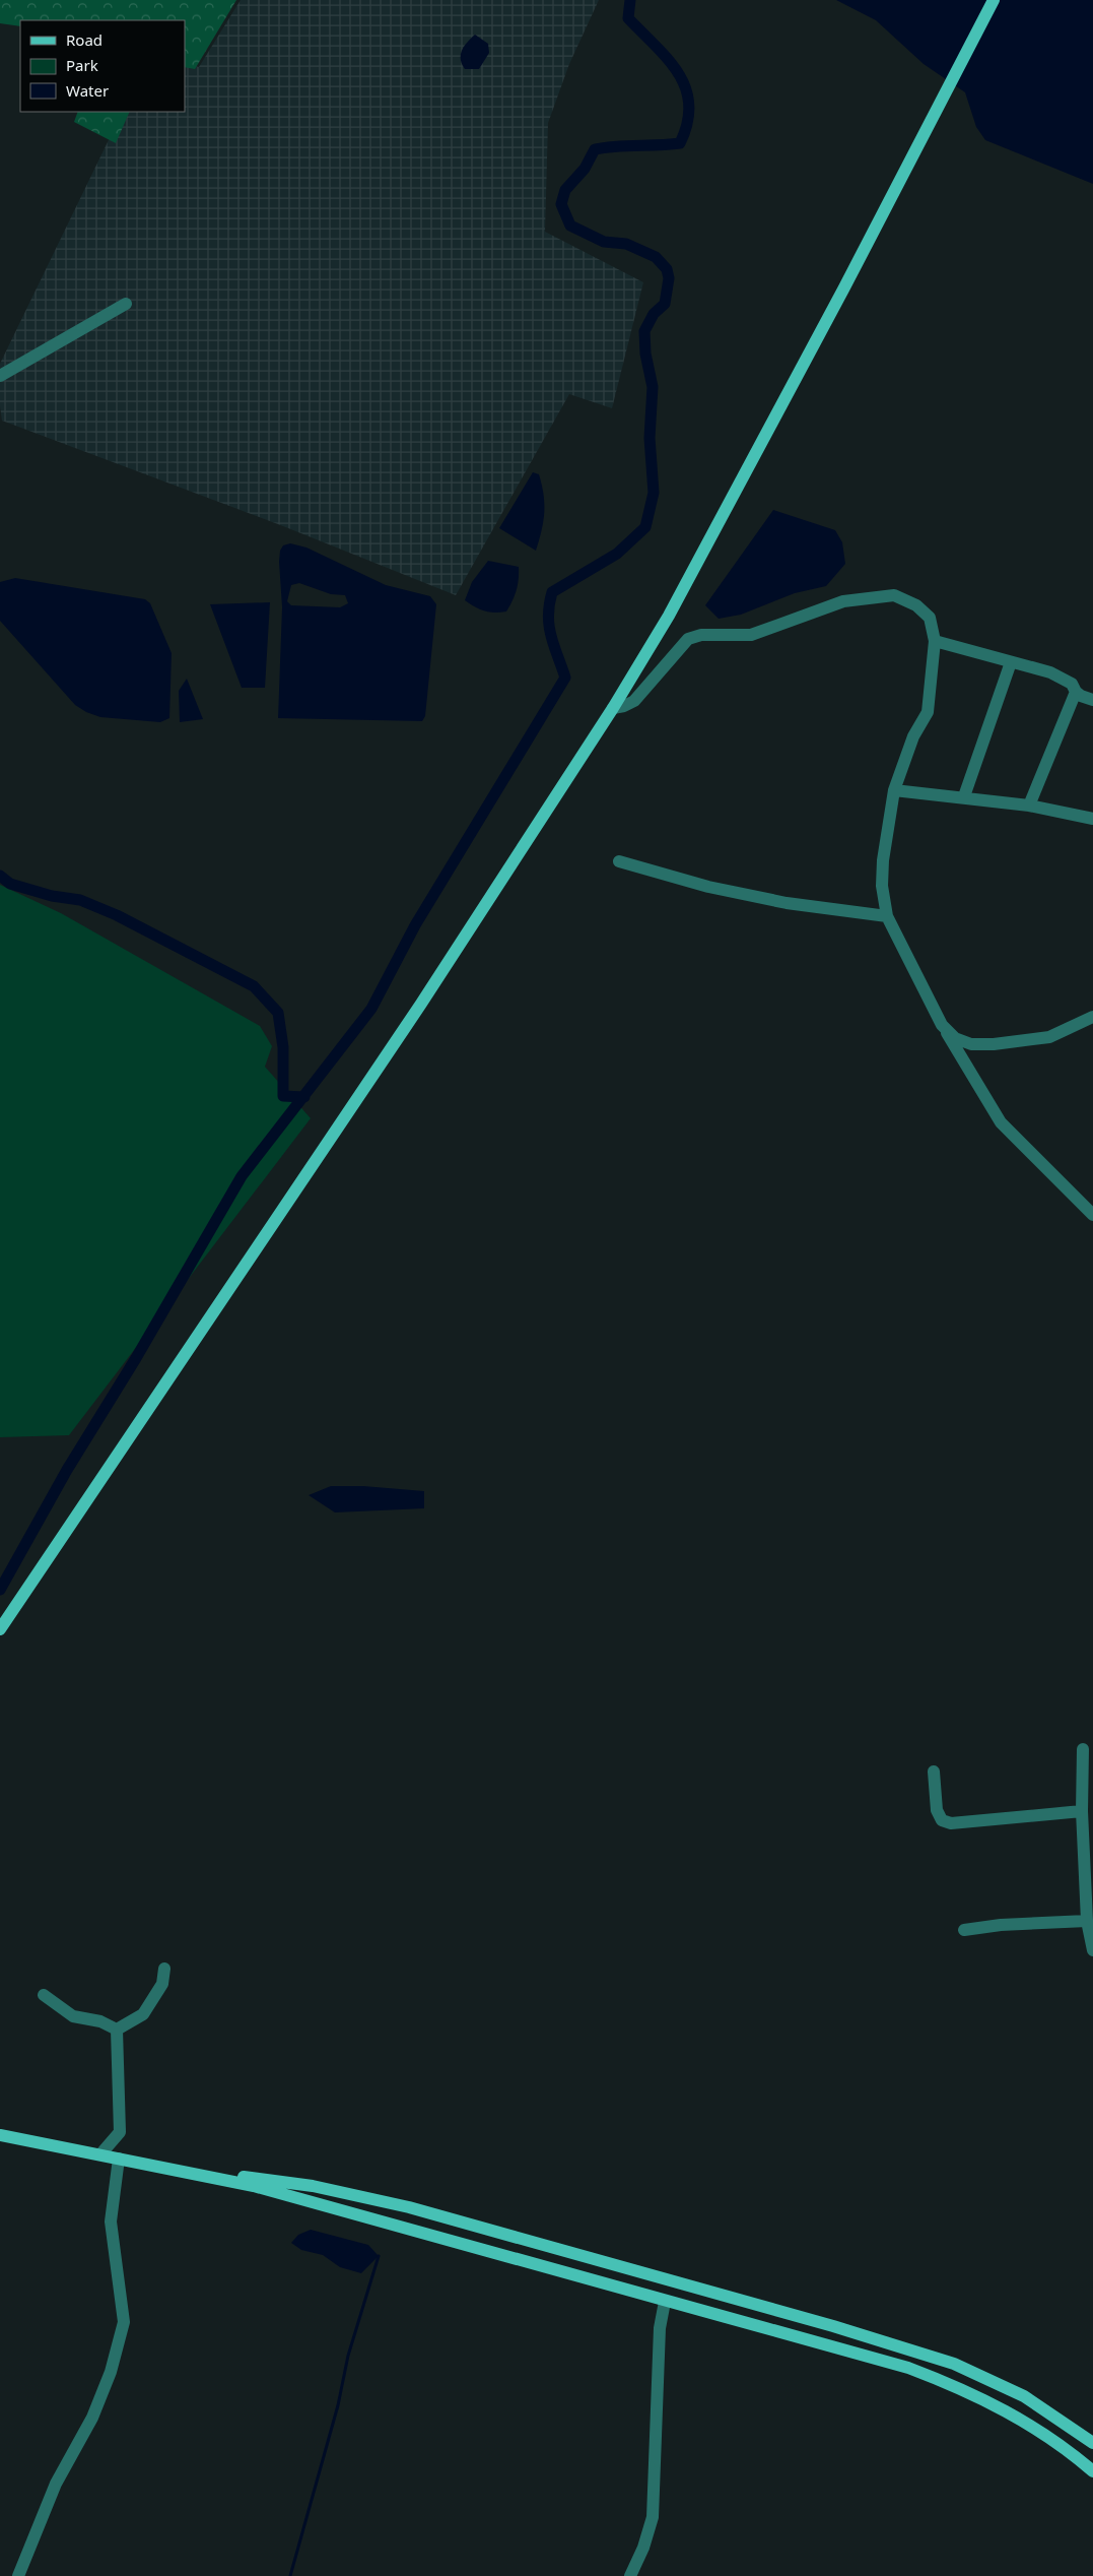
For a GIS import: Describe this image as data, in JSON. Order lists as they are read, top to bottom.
{
  "legend": ["Road", "Park", "Water"]
}
